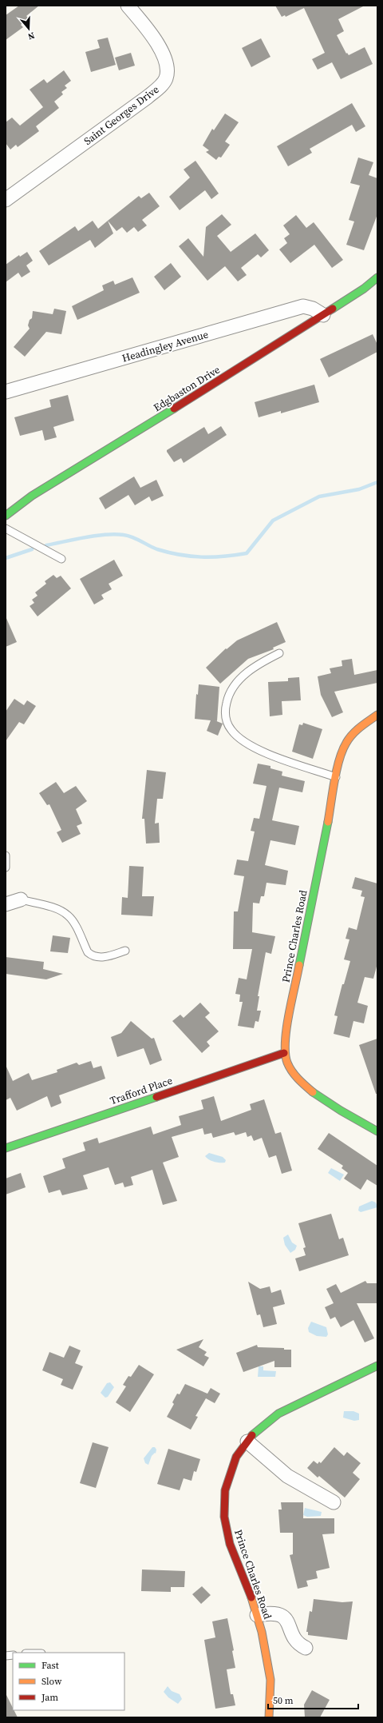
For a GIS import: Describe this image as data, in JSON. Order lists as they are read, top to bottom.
{
  "streets": {
    "street": [
      "Saint Georges Drive",
      "Headingley Avenue",
      "Edgbaston Drive",
      "Prince Charles Road",
      "Trafford Place"
    ]
  },
  "crossings": [
    ["Headingley Avenue", "Edgbaston Drive"],
    ["Prince Charles Road", "Trafford Place"]
  ],
  "legend": ["Fast", "Slow", "Jam"],
  "scale_bar": "50 m",
  "north": "bottom"
}
